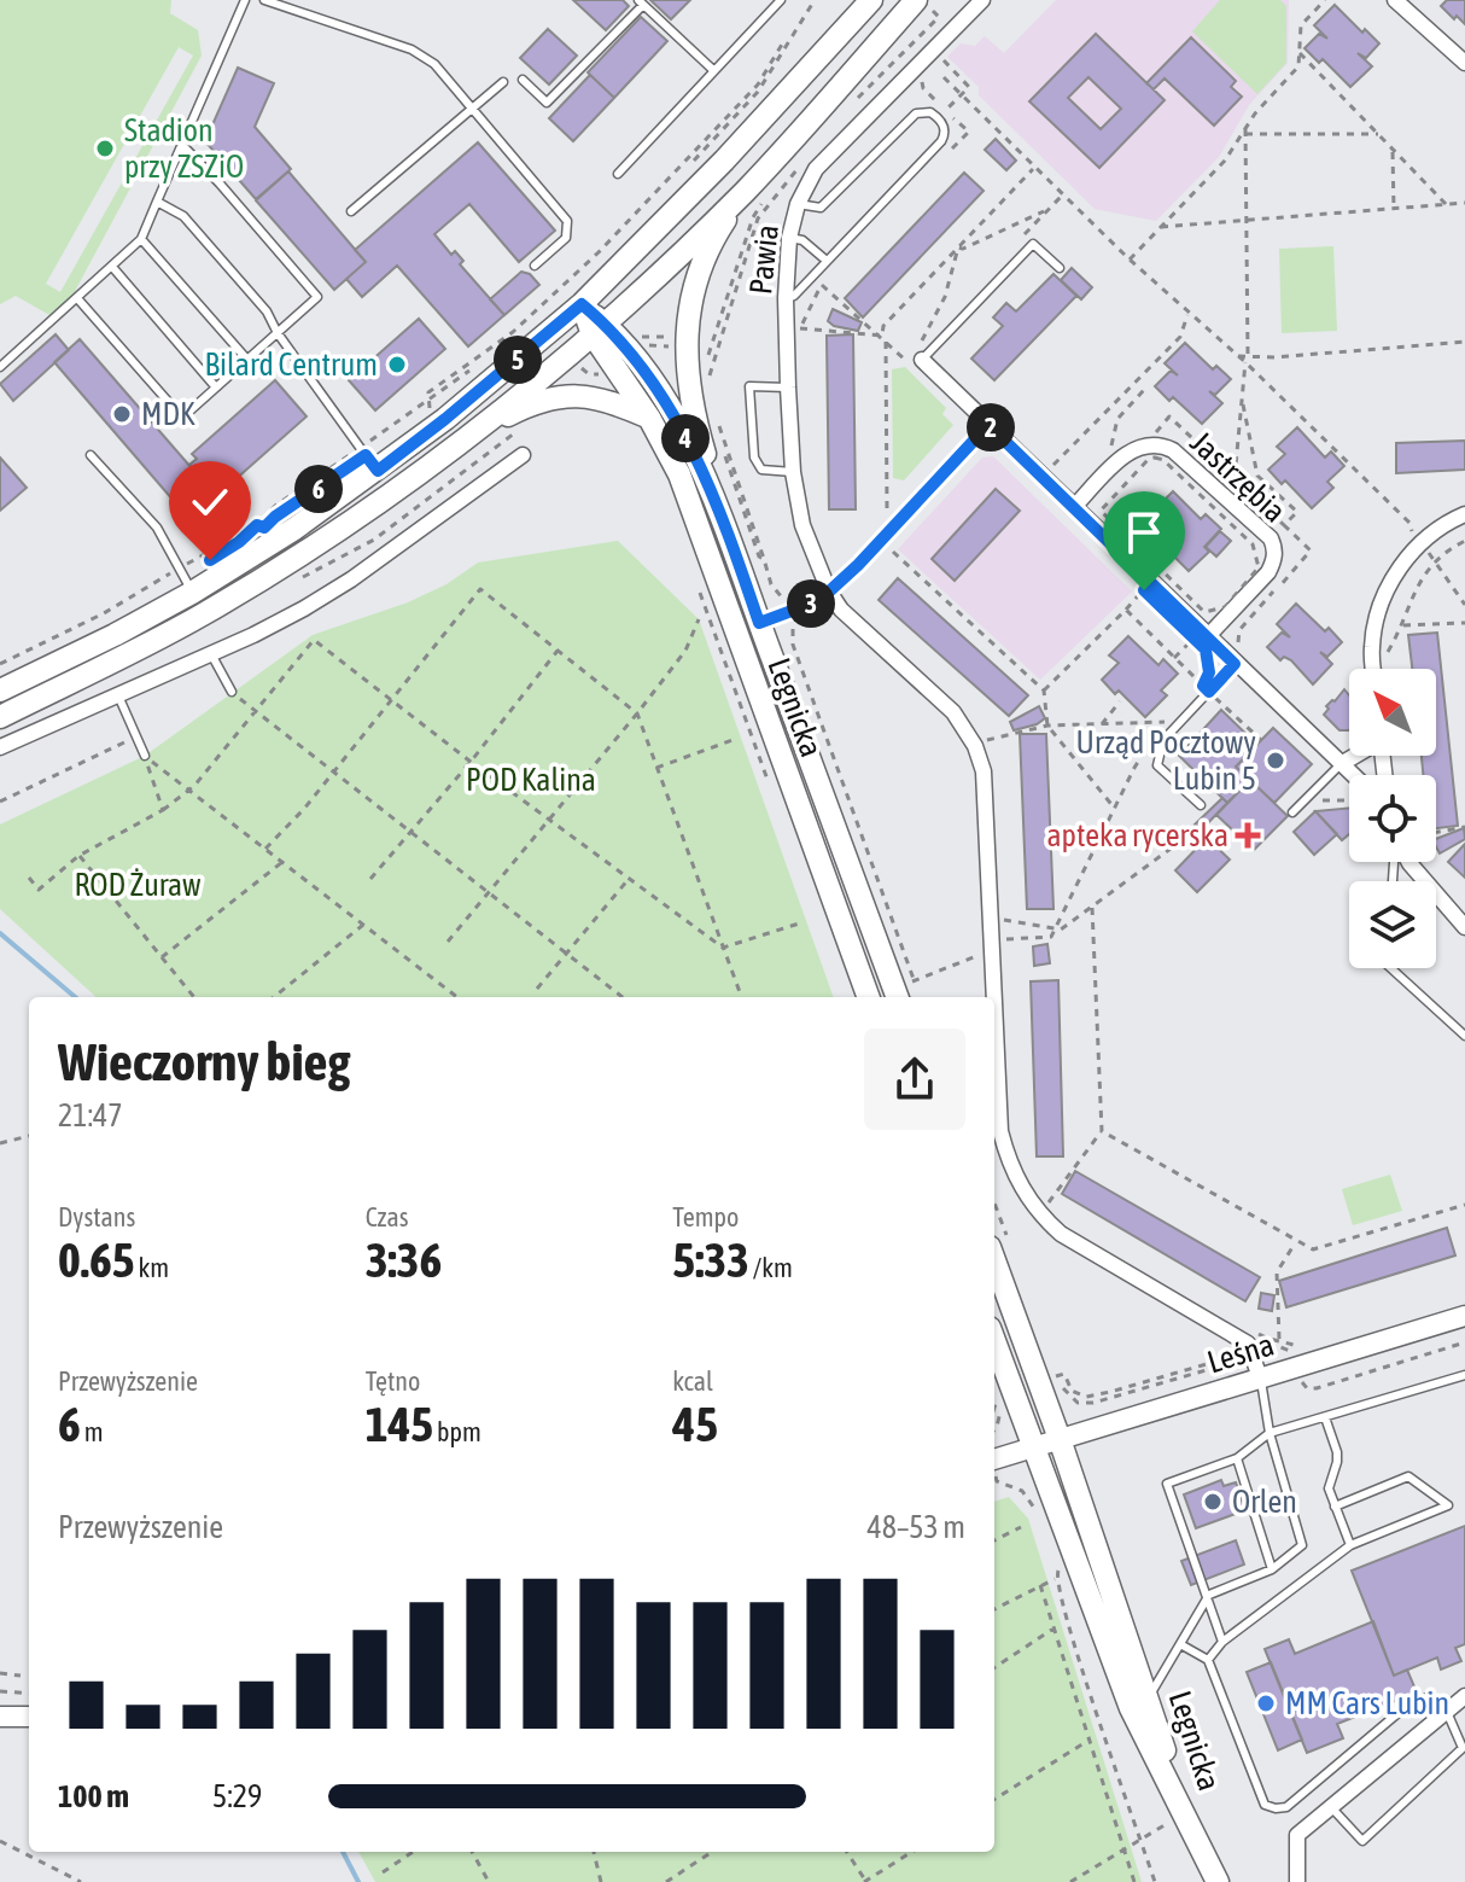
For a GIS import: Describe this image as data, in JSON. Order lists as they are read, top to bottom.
{
  "streets": {
    "main road": ["Legnicka"],
    "street": ["Pawia", "Jastrzębia", "Leśna"]
  },
  "crossings": [
    ["Legnicka", "Leśna"]
  ],
  "parks": ["POD Kalina", "ROD Żuraw"],
  "places": {
    "other": [
      "Stadion przy ZSZiO",
      "Bilard Centrum",
      "MDK",
      "Urząd Pocztowy Lubin 5",
      "Orlen",
      "MM Cars Lubin"
    ],
    "health": ["apteka rycerska"]
  },
  "north": "top left",
  "page": {
    "pins": [
      "5",
      "2",
      "4",
      "6",
      "3"
    ],
    "heading": ["Wieczorny bieg", "21:47"],
    "stats": [
      ["Dystans", "0.65 km"],
      ["Czas", "3:36"],
      ["Tempo", "5:33 /km"],
      ["Przewyższenie", "6 m"],
      ["Tętno", "145 bpm"],
      ["kcal", "45"]
    ],
    "chart": ["Przewyższenie", "48–53 m"],
    "list": [
      {
        "name": "100 m",
        "note": "5:29"
      }
    ]
  }
}
